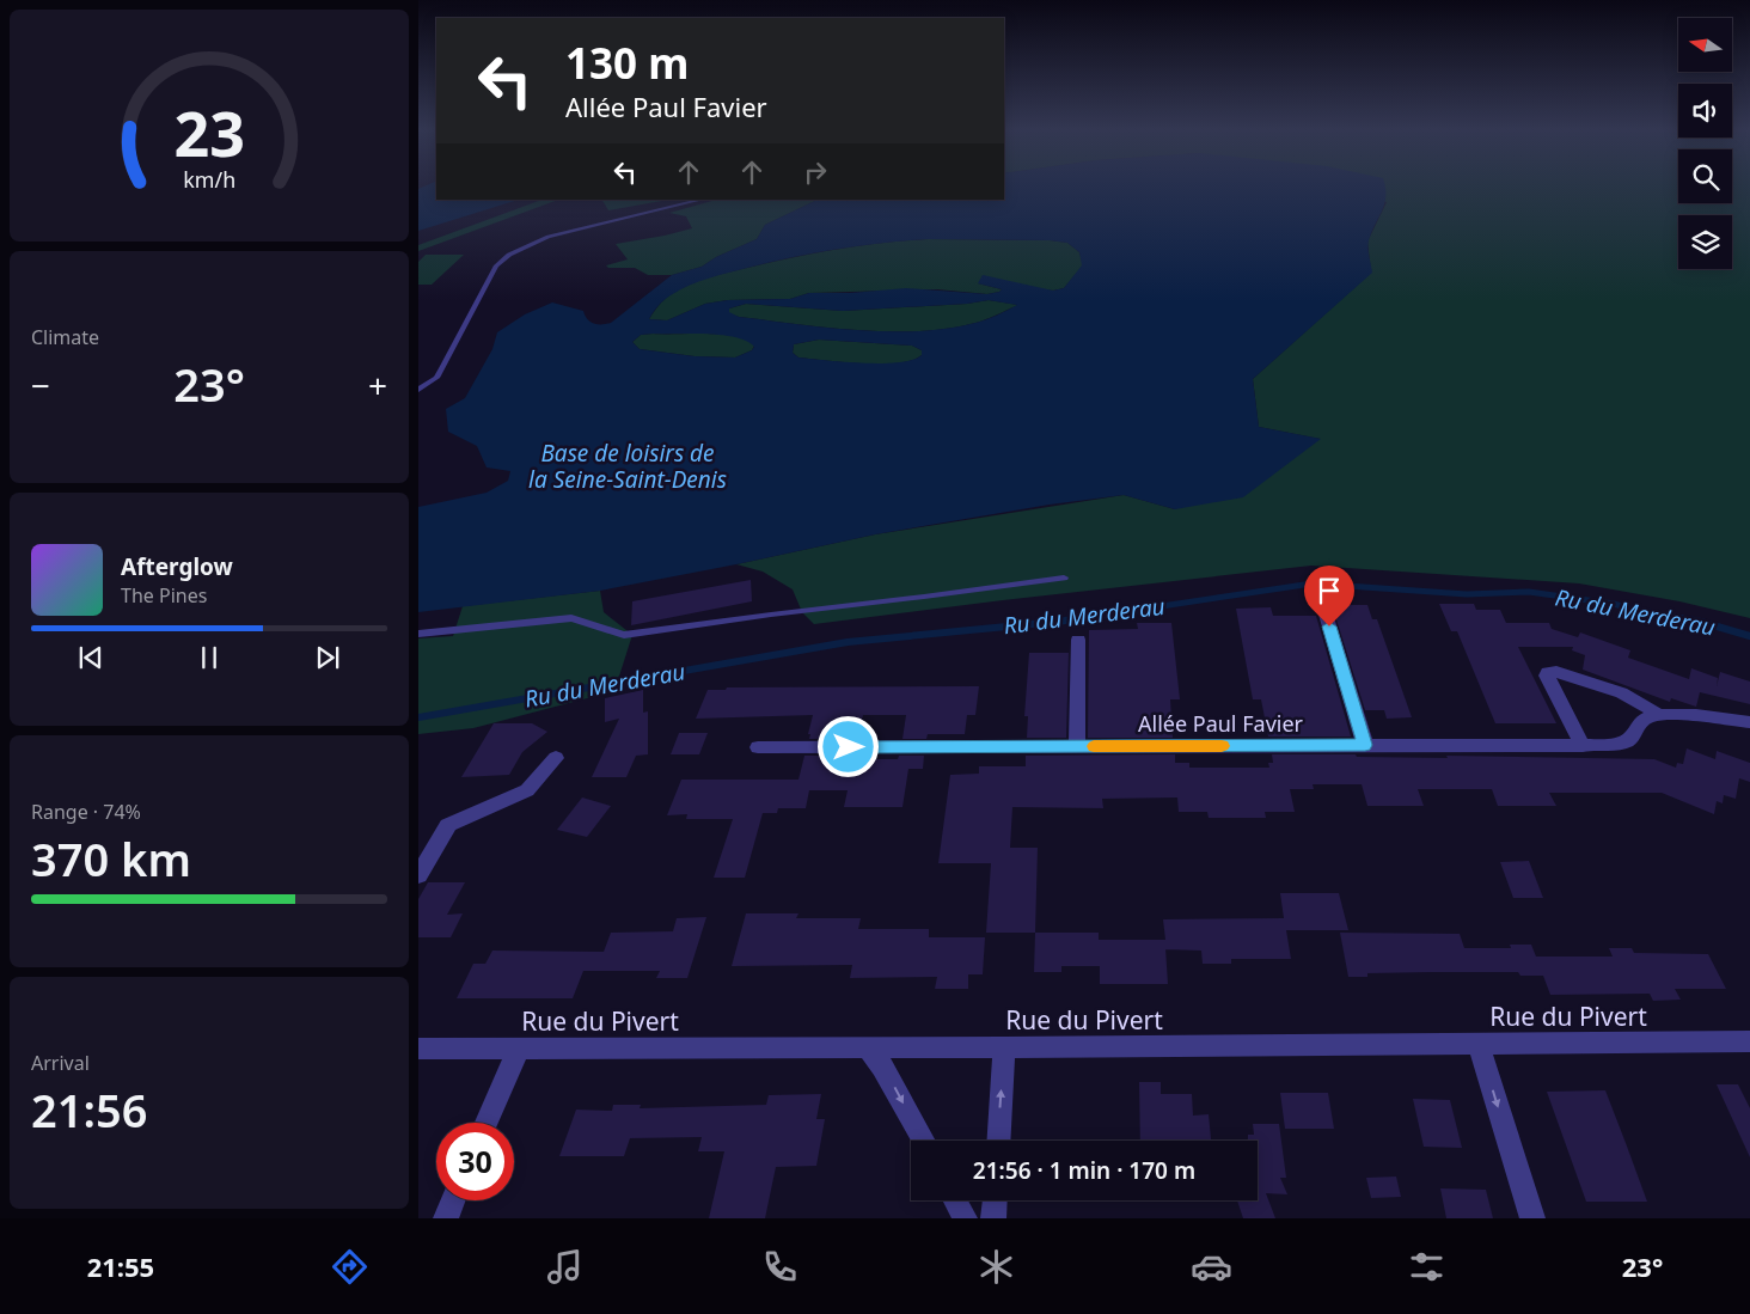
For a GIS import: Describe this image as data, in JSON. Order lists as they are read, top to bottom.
{
  "streets": {
    "street": ["Allée Paul Favier", "Rue du Pivert"]
  },
  "water": ["Base de loisirs de la Seine-Saint-Denis", "Ru du Merderau"],
  "north": "left",
  "page": {
    "turn": ["130 m", "Allée Paul Favier"],
    "tile": [
      "Climate",
      ["Range · 74%", "370 km"],
      ["Arrival", "21:56"]
    ],
    "heat": ["−", "23°", "+"],
    "song": ["Afterglow", "The Pines"],
    "limit": "30",
    "trip": "21:56 · 1 min · 170 m",
    "tabs": ["21:55", "23°"],
    "gauge": ["23", "km/h"]
  }
}
